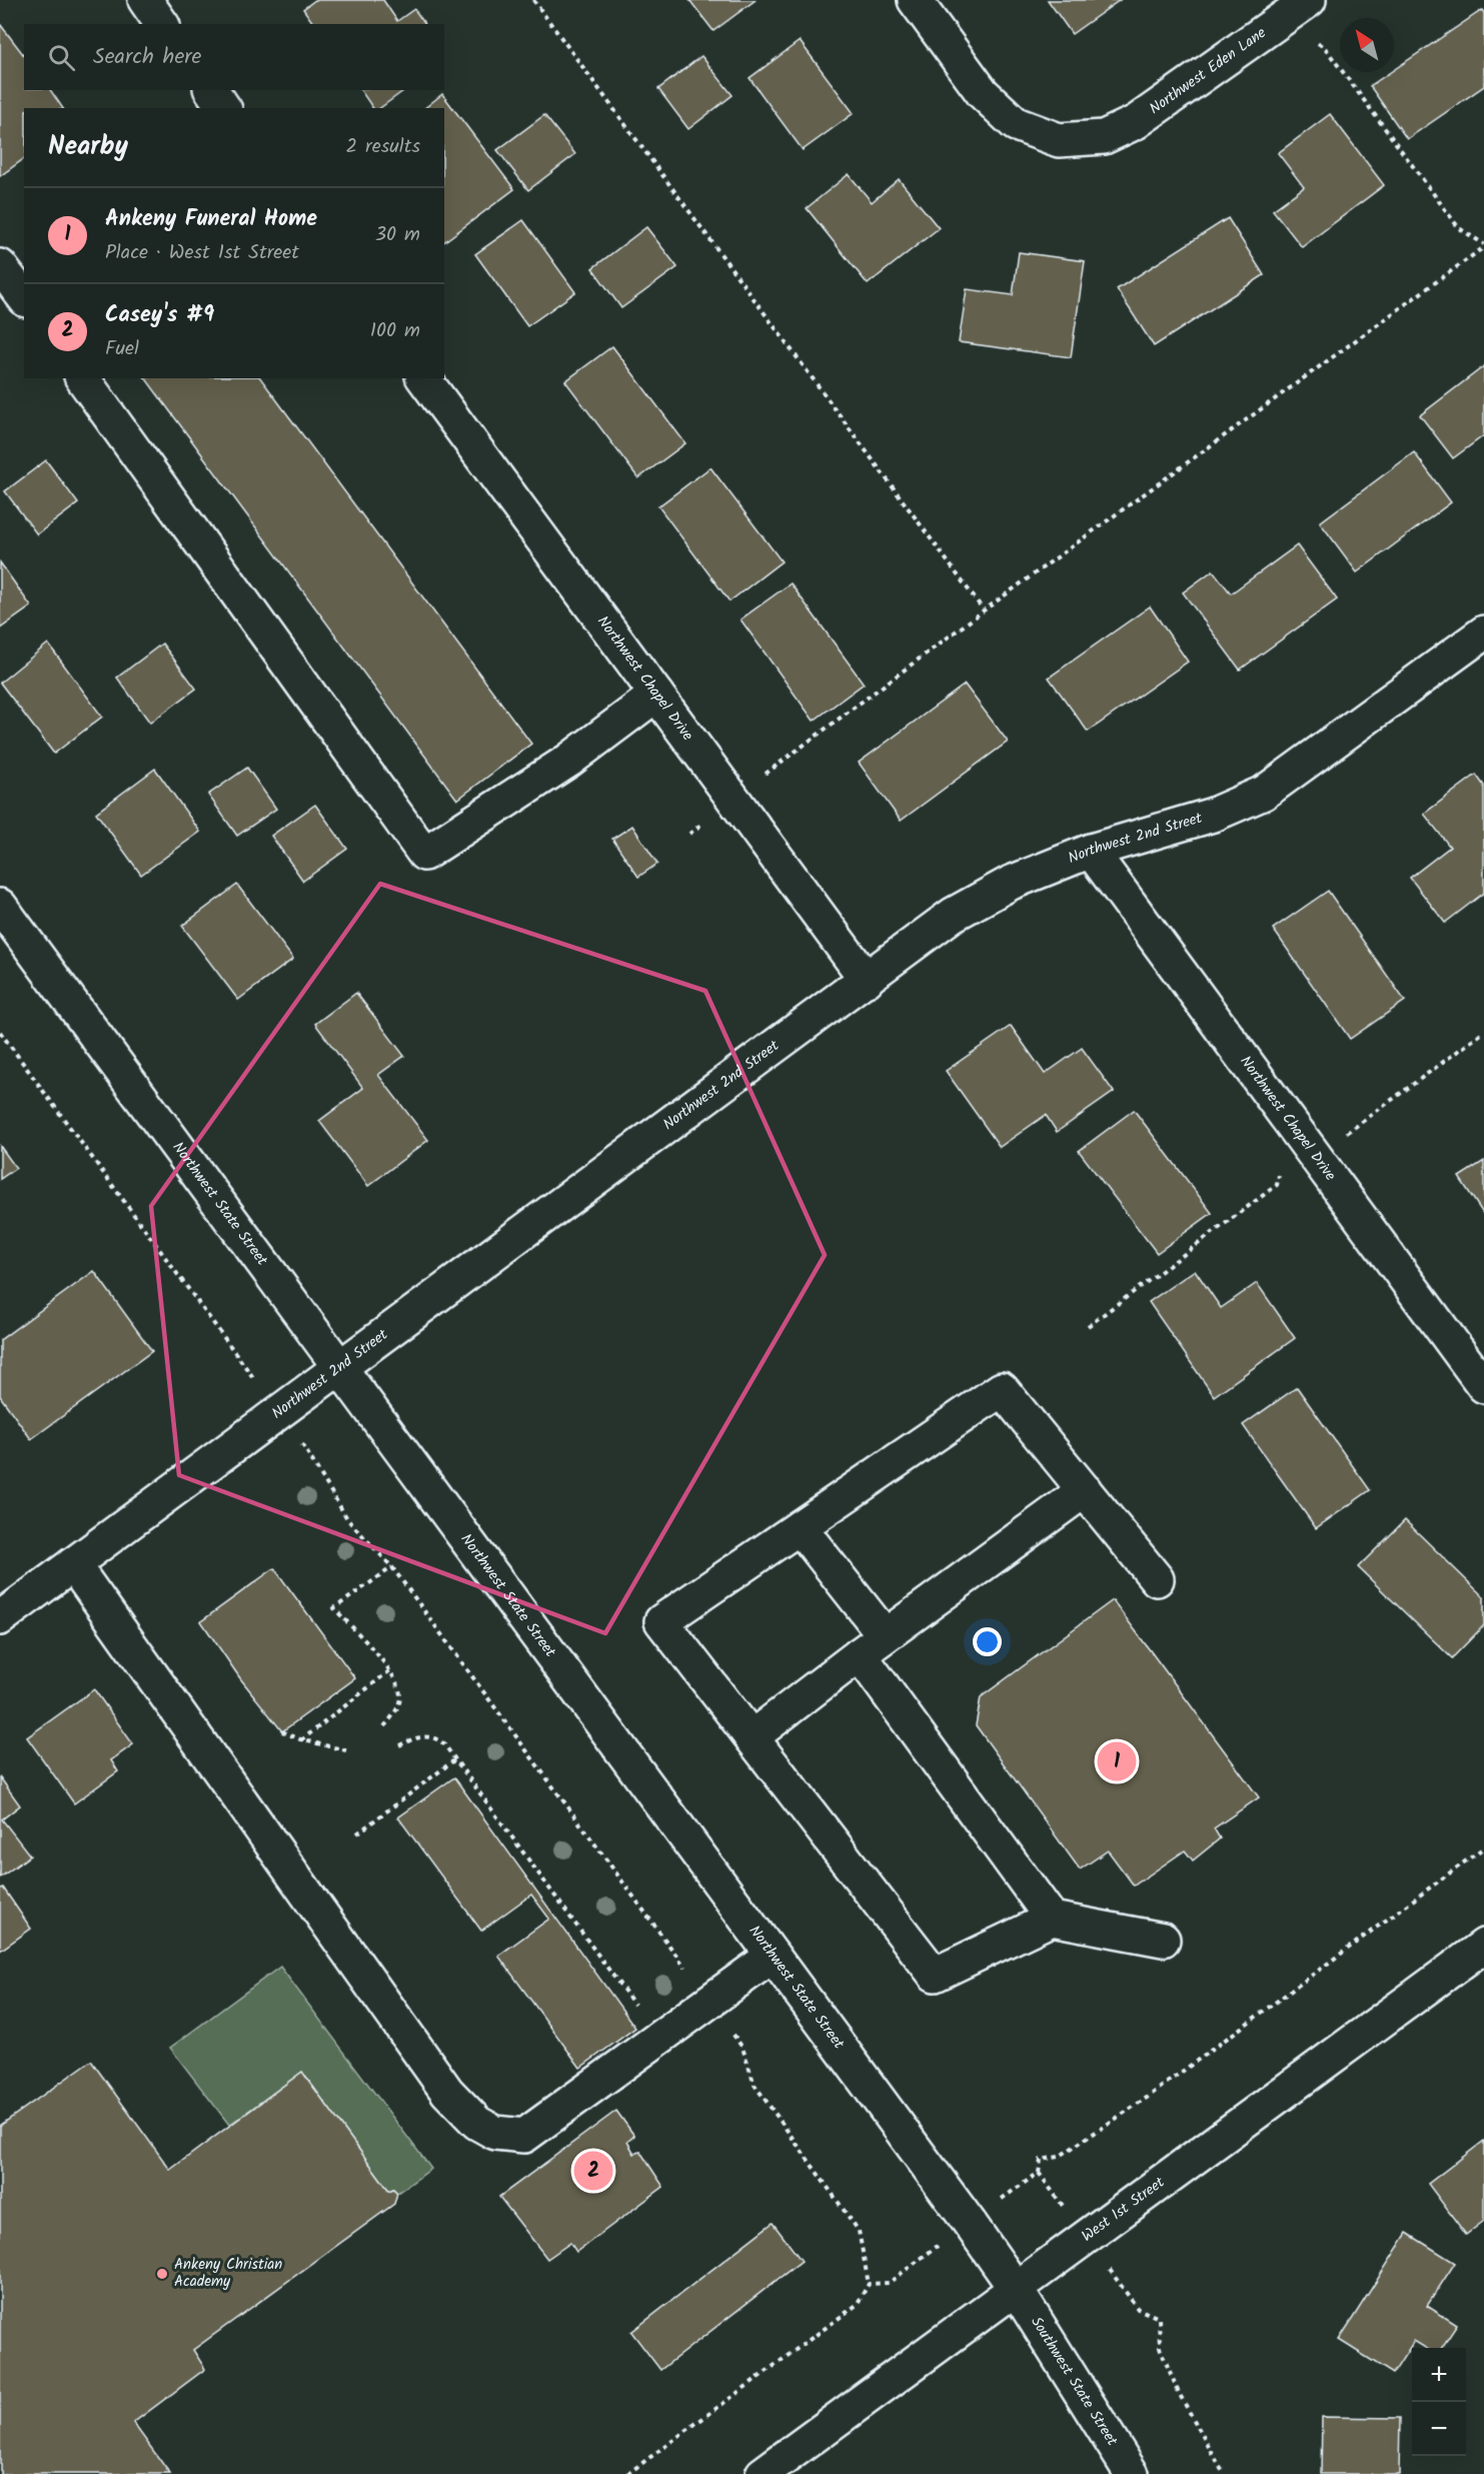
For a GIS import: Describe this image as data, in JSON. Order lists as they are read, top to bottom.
{
  "streets": {
    "street": [
      "Northwest Eden Lane",
      "Northwest Chapel Drive",
      "Northwest 2nd Street",
      "Northwest State Street",
      "West 1st Street",
      "Southwest State Street"
    ]
  },
  "crossings": [
    ["Northwest Chapel Drive", "Northwest 2nd Street"],
    ["Northwest 2nd Street", "Northwest State Street"],
    ["Northwest State Street", "West 1st Street"],
    ["Northwest State Street", "Southwest State Street"],
    ["West 1st Street", "Southwest State Street"]
  ],
  "places": ["Ankeny Christian Academy"],
  "north": "top left",
  "page": {
    "search": "Search here",
    "heading": ["Nearby", "2 results"],
    "list": [
      {
        "mark": "1",
        "name": "Ankeny Funeral Home",
        "note": "Place · West 1st Street",
        "value": "30 m"
      },
      {
        "mark": "2",
        "name": "Casey's #9",
        "note": "Fuel",
        "value": "100 m"
      }
    ],
    "pins": ["1", "2"],
    "map_buttons": ["+", "−"]
  }
}
